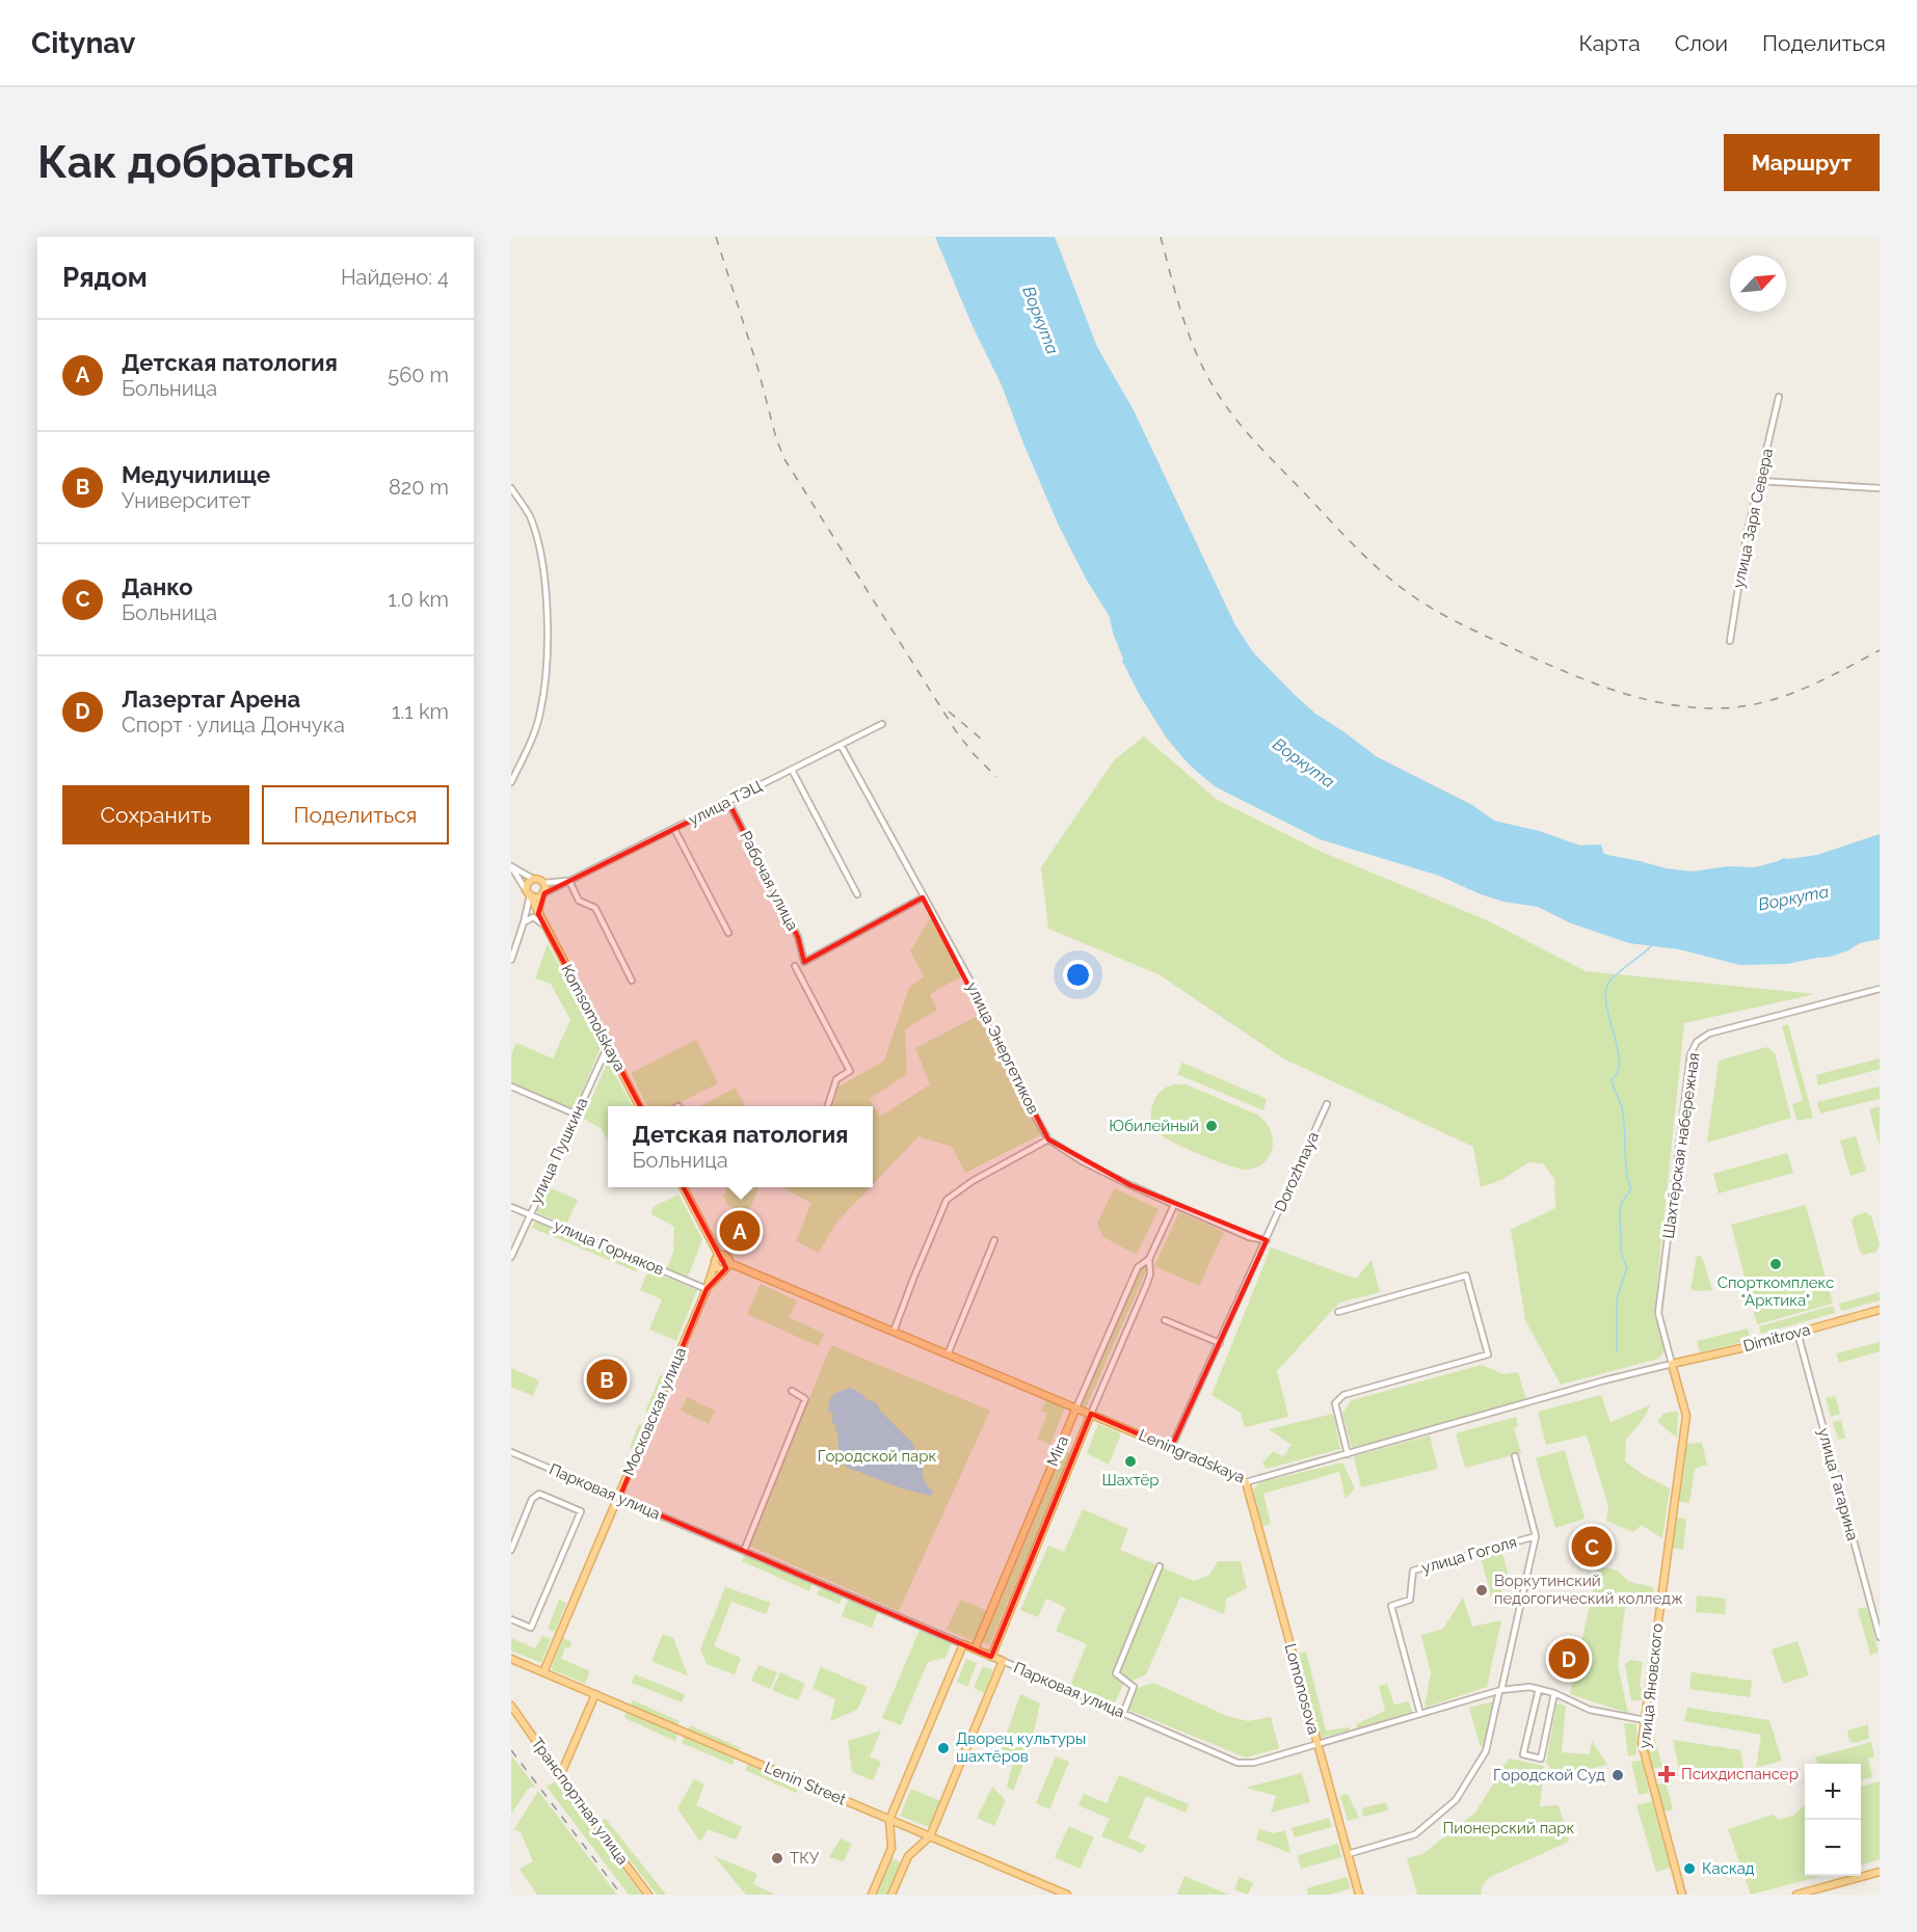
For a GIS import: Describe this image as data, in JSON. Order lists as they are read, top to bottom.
{
  "streets": {
    "main road": [
      "Komsomolskaya",
      "Dimitrova",
      "Московская улица",
      "Mira",
      "Leningradskaya",
      "Парковая улица",
      "улица Яновского",
      "Lomonosova",
      "Lenin Street",
      "Транспортная улица"
    ],
    "street": [
      "улица Заря Севера",
      "улица ТЭЦ",
      "Рабочая улица",
      "улица Энергетиков",
      "Шахтёрская набережная",
      "улица Пушкина",
      "Dorozhnaya",
      "улица Горняков",
      "улица Гагарина",
      "улица Гоголя"
    ]
  },
  "crossings": [
    ["улица ТЭЦ", "Рабочая улица"],
    ["улица ТЭЦ", "Komsomolskaya"],
    ["улица ТЭЦ", "улица Энергетиков"],
    ["Рабочая улица", "улица Энергетиков"],
    ["Komsomolskaya", "улица Пушкина"],
    ["улица Энергетиков", "Dorozhnaya"],
    ["улица Энергетиков", "Mira"],
    ["Шахтёрская набережная", "Dimitrova"],
    ["Шахтёрская набережная", "Leningradskaya"],
    ["Шахтёрская набережная", "улица Яновского"],
    ["улица Пушкина", "улица Горняков"],
    ["Dorozhnaya", "Leningradskaya"],
    ["улица Горняков", "Московская улица"],
    ["Dimitrova", "Leningradskaya"],
    ["Dimitrova", "улица Гагарина"],
    ["Dimitrova", "улица Яновского"],
    ["Московская улица", "Leningradskaya"],
    ["Московская улица", "Парковая улица"],
    ["Московская улица", "Lenin Street"],
    ["Mira", "Leningradskaya"],
    ["Mira", "Парковая улица"],
    ["Leningradskaya", "улица Яновского"],
    ["Leningradskaya", "Lomonosova"],
    ["Парковая улица", "улица Гоголя"],
    ["Парковая улица", "улица Яновского"],
    ["Парковая улица", "Lomonosova"]
  ],
  "water": ["Воркута"],
  "parks": ["Городской парк", "Пионерский парк"],
  "places": {
    "other": [
      "Юбилейный",
      "Спорткомплекс \"Арктика\"",
      "Шахтёр",
      "Воркутинский педогогический колледж",
      "Дворец культуры шахтёров",
      "Городской Суд",
      "ТКУ",
      "Каскад"
    ],
    "health": ["Психдиспансер"]
  },
  "north": "top right",
  "page": {
    "header": "Citynav",
    "nav": ["Карта", "Слои", "Поделиться"],
    "buttons": [
      "Маршрут",
      ["Сохранить", "Поделиться"]
    ],
    "title": "Как добраться",
    "heading": ["Рядом", "Найдено: 4"],
    "list": [
      {
        "mark": "A",
        "name": "Детская патология",
        "note": "Больница",
        "value": "560 m"
      },
      {
        "mark": "B",
        "name": "Медучилище",
        "note": "Университет",
        "value": "820 m"
      },
      {
        "mark": "C",
        "name": "Данко",
        "note": "Больница",
        "value": "1.0 km"
      },
      {
        "mark": "D",
        "name": "Лазертаг Арена",
        "note": "Спорт · улица Дончука",
        "value": "1.1 km"
      }
    ],
    "popup": ["Детская патология", "Больница"],
    "pins": [
      "A",
      "B",
      "C",
      "D"
    ],
    "map_buttons": ["+", "−"]
  }
}
